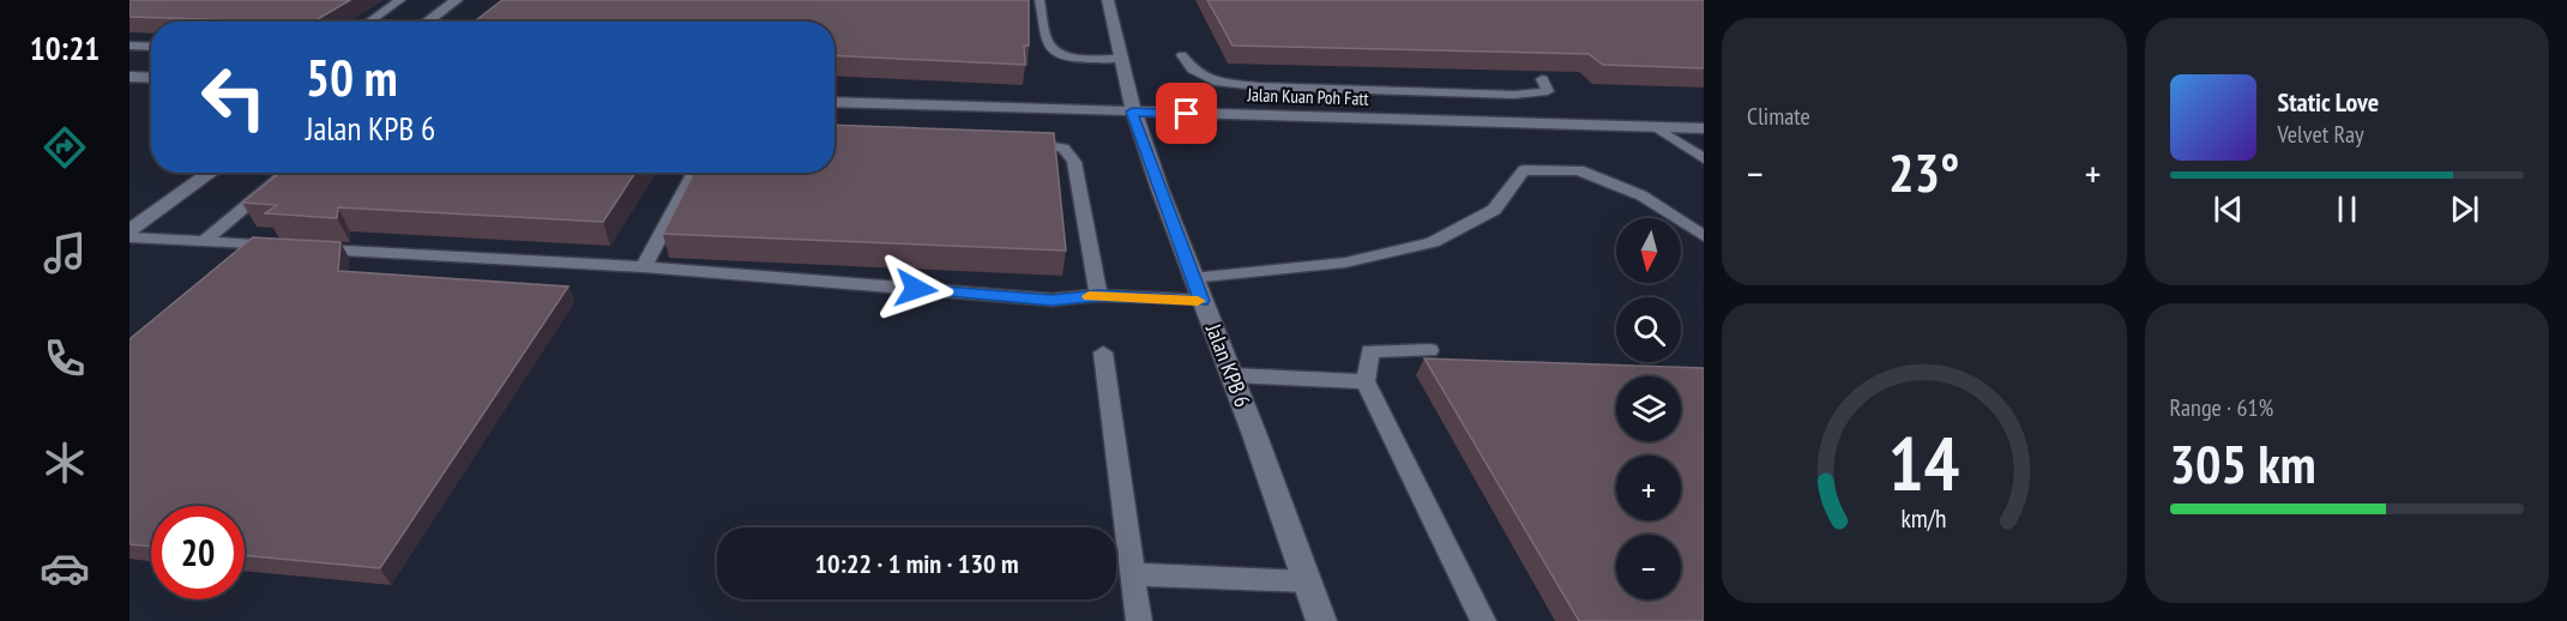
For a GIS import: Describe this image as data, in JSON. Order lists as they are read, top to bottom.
{
  "streets": {
    "street": ["Jalan Kuan Poh Fatt", "Jalan KPB 6"]
  },
  "crossings": [
    ["Jalan Kuan Poh Fatt", "Jalan KPB 6"]
  ],
  "north": "bottom",
  "page": {
    "tabs": "10:21",
    "tile": [
      "Climate",
      ["Range · 61%", "305 km"]
    ],
    "turn": ["50 m", "Jalan KPB 6"],
    "song": ["Static Love", "Velvet Ray"],
    "heat": ["−", "23°", "+"],
    "map_buttons": ["+", "−"],
    "limit": "20",
    "trip": "10:22 · 1 min · 130 m",
    "gauge": ["14", "km/h"]
  }
}
